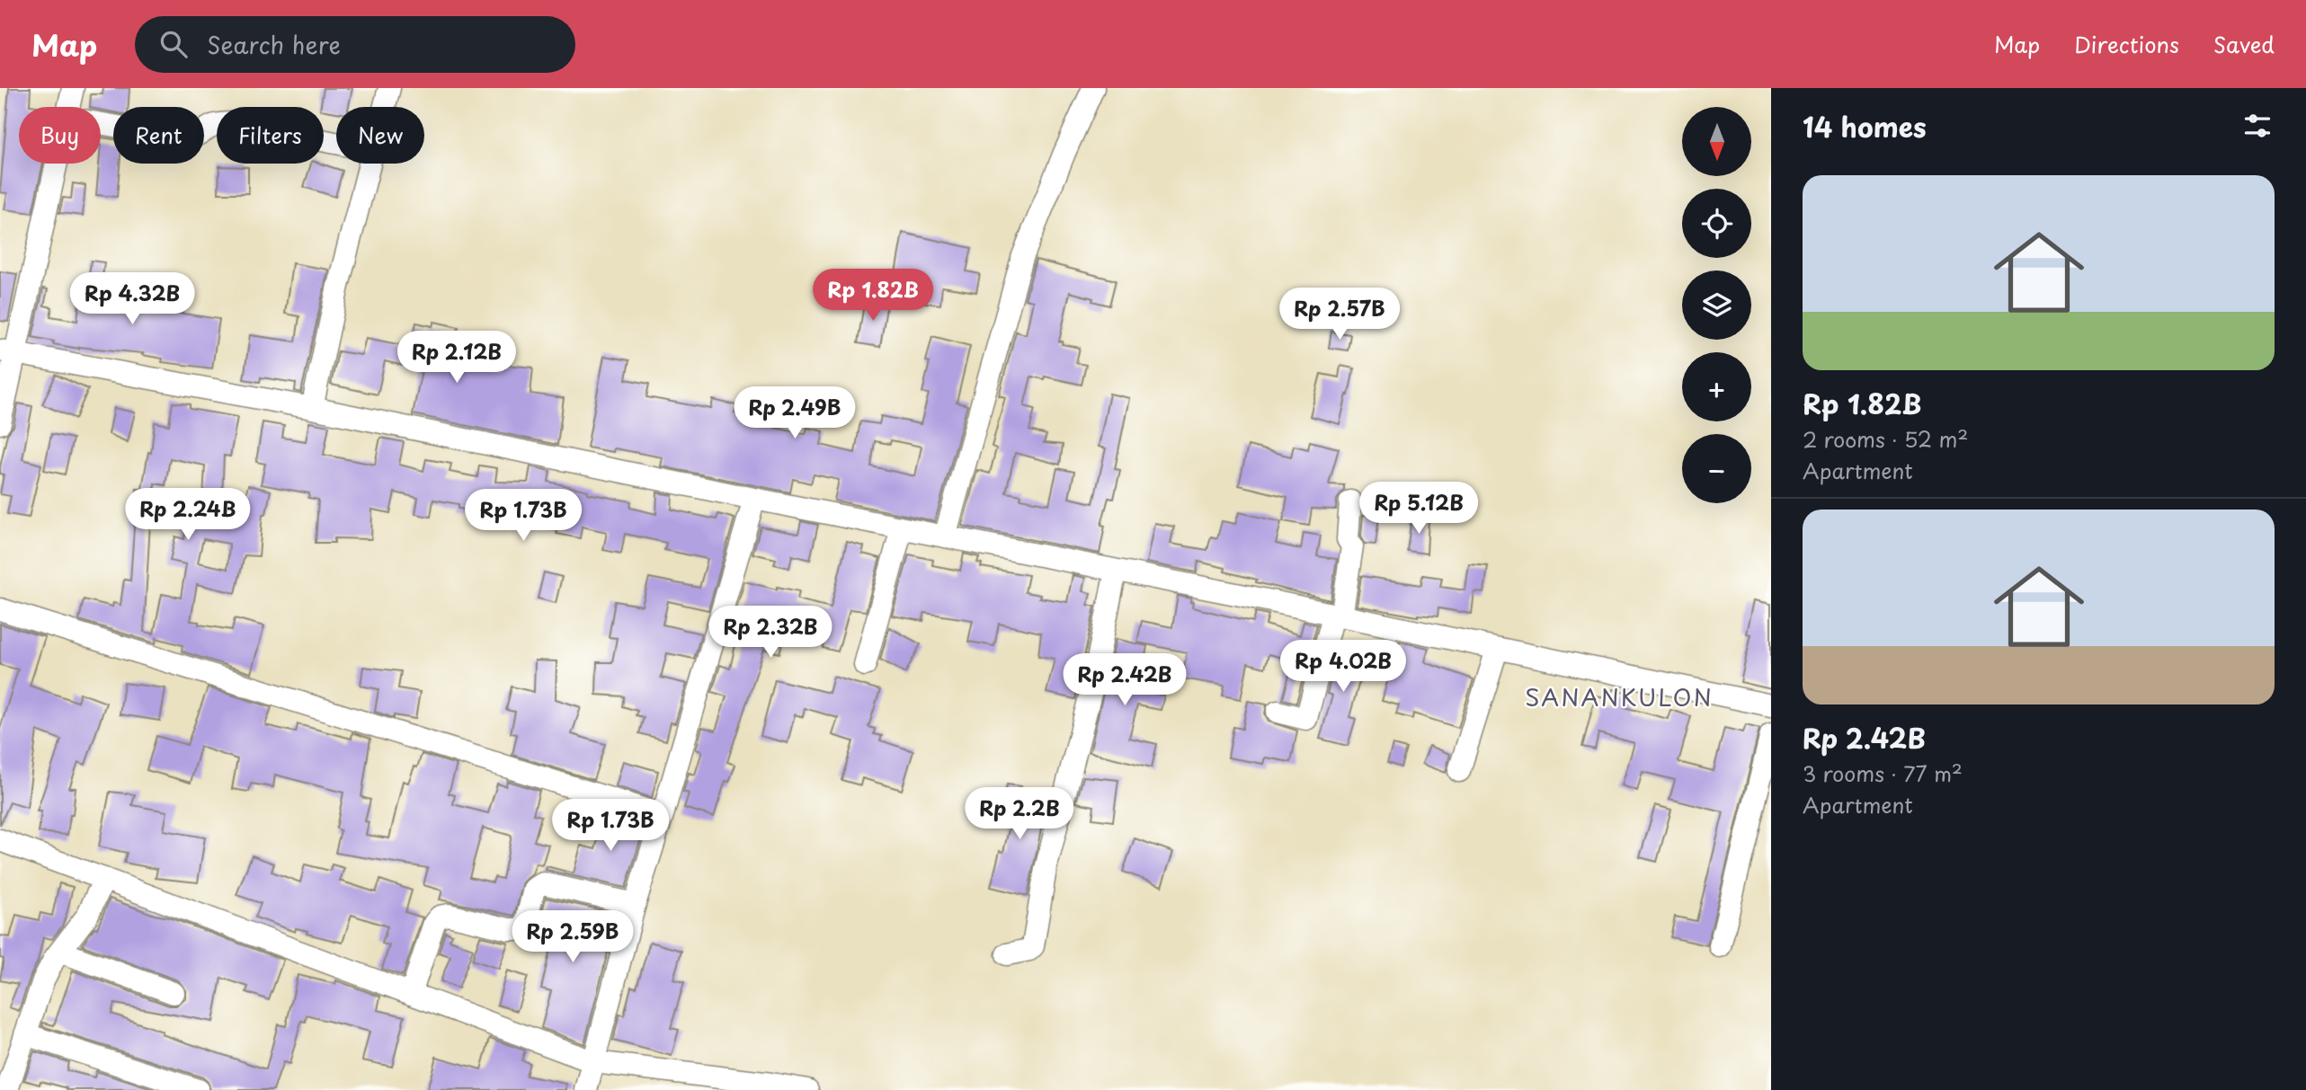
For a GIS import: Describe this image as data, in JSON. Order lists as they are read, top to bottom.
{
  "districts": ["SANANKULON"],
  "north": "bottom",
  "page": {
    "header": "Map",
    "search": "Search here",
    "nav": ["Map", "Directions", "Saved"],
    "heading": "14 homes",
    "map_buttons": ["+", "−"],
    "chip": [
      "Buy",
      "Rent",
      "Filters",
      "New"
    ],
    "list": [
      {
        "name": "Rp 1.82B",
        "note": "2 rooms · 52 m² · Apartment"
      },
      {
        "name": "Rp 2.42B",
        "note": "3 rooms · 77 m² · Apartment"
      }
    ],
    "price": [
      "Rp 1.82B",
      "Rp 4.32B",
      "Rp 2.57B",
      "Rp 2.12B",
      "Rp 2.49B",
      "Rp 5.12B",
      "Rp 2.24B",
      "Rp 1.73B",
      "Rp 2.32B",
      "Rp 4.02B",
      "Rp 2.42B",
      "Rp 2.2B",
      "Rp 1.73B",
      "Rp 2.59B"
    ]
  }
}
